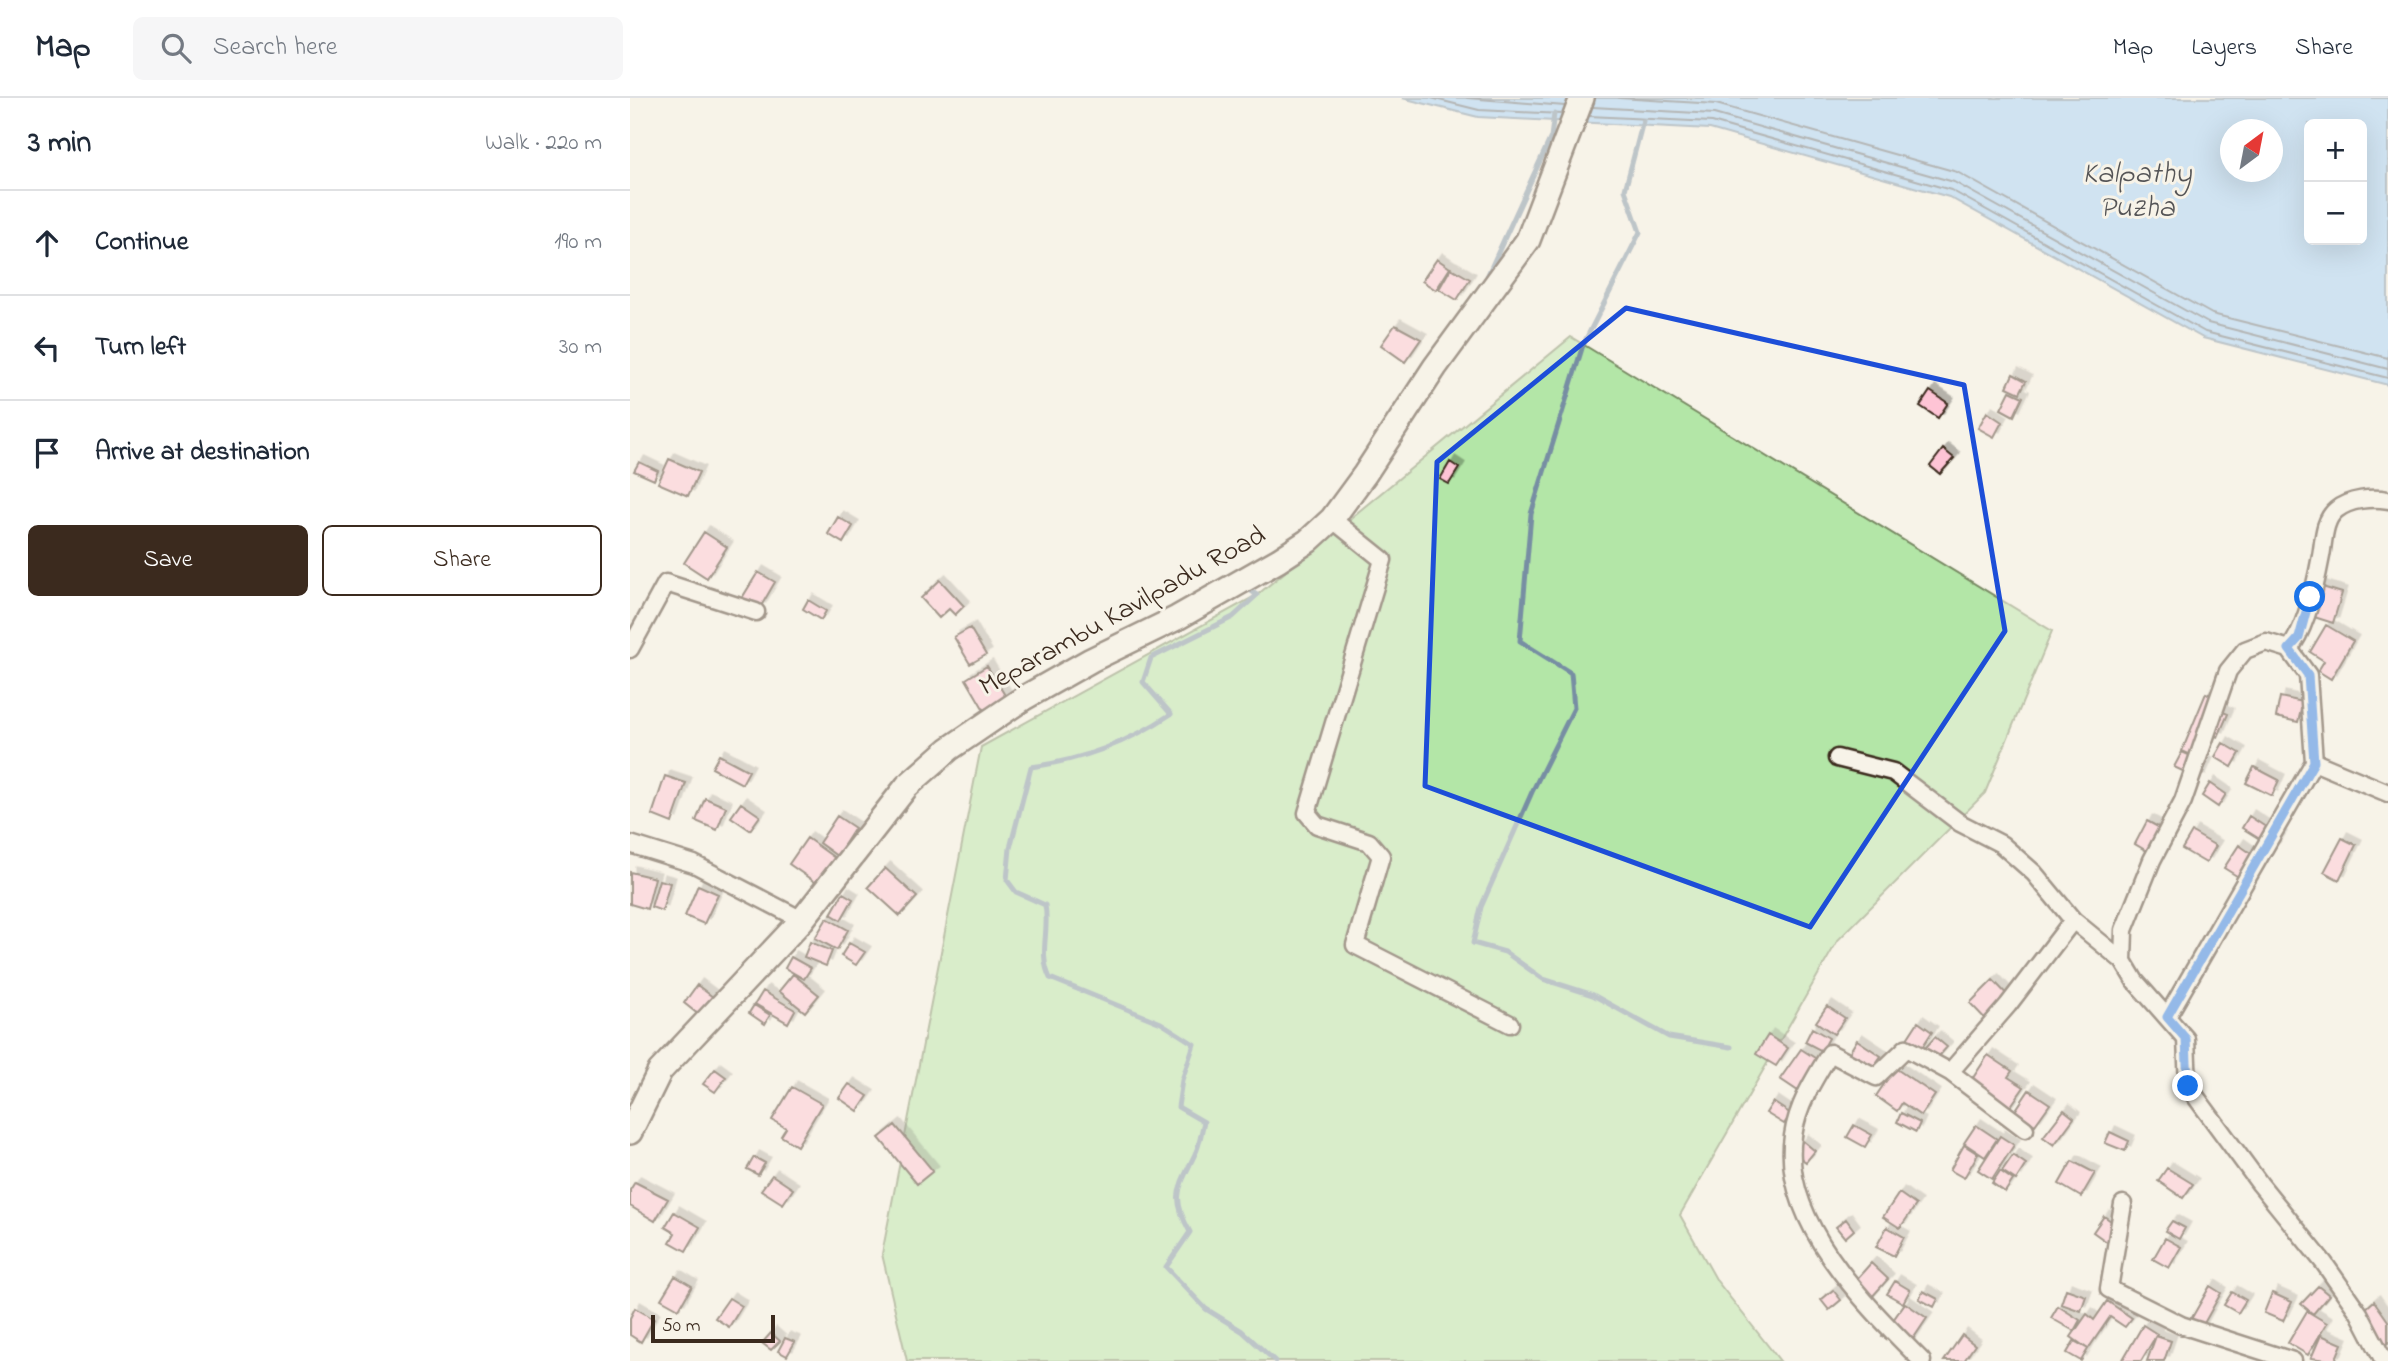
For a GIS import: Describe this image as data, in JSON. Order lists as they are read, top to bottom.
{
  "streets": {
    "main road": ["Meparambu Kavilpadu Road"]
  },
  "water": ["Kalpathy Puzha"],
  "scale_bar": "50 m",
  "north": "top right",
  "page": {
    "header": "Map",
    "search": "Search here",
    "nav": ["Map", "Layers", "Share"],
    "heading": ["3 min", "Walk · 220 m"],
    "map_buttons": ["+", "−"],
    "list": [
      ["Continue", "190 m"],
      ["Turn left", "30 m"],
      "Arrive at destination"
    ],
    "buttons": ["Save", "Share"],
    "scale": "50 m"
  }
}
